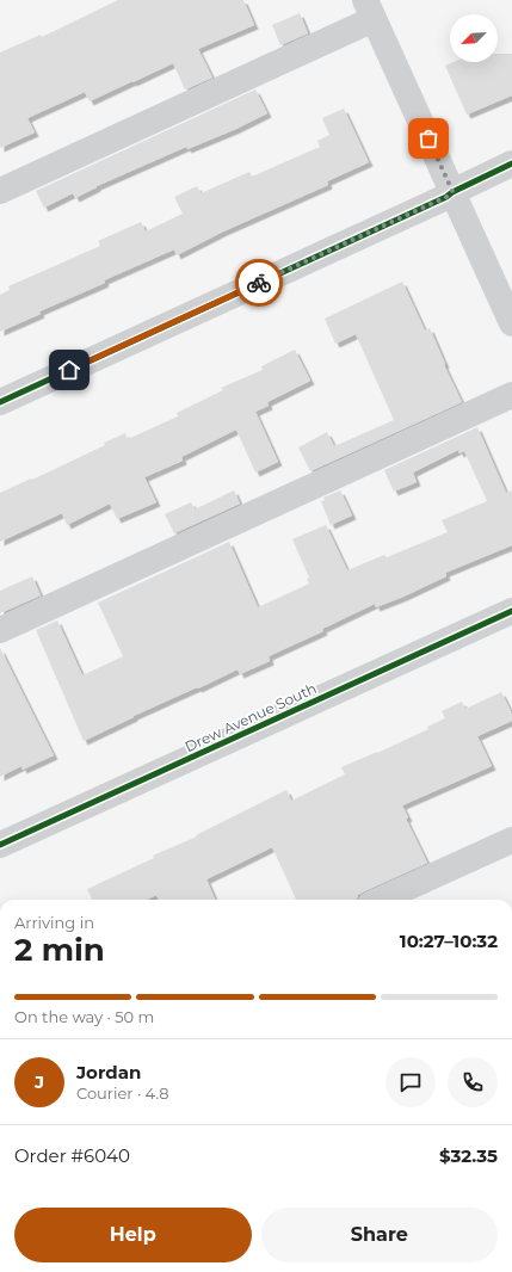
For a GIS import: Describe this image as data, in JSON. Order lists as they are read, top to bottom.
{
  "streets": {
    "street": ["Drew Avenue South"]
  },
  "north": "bottom left",
  "page": {
    "heading": ["2 min", "Arriving in", "10:27–10:32"],
    "panel": [
      "Jordan",
      "Courier · 4.8",
      "Order #6040",
      "$32.35"
    ],
    "bar": "On the way · 50 m",
    "round": "J",
    "buttons": ["Help", "Share"]
  }
}
